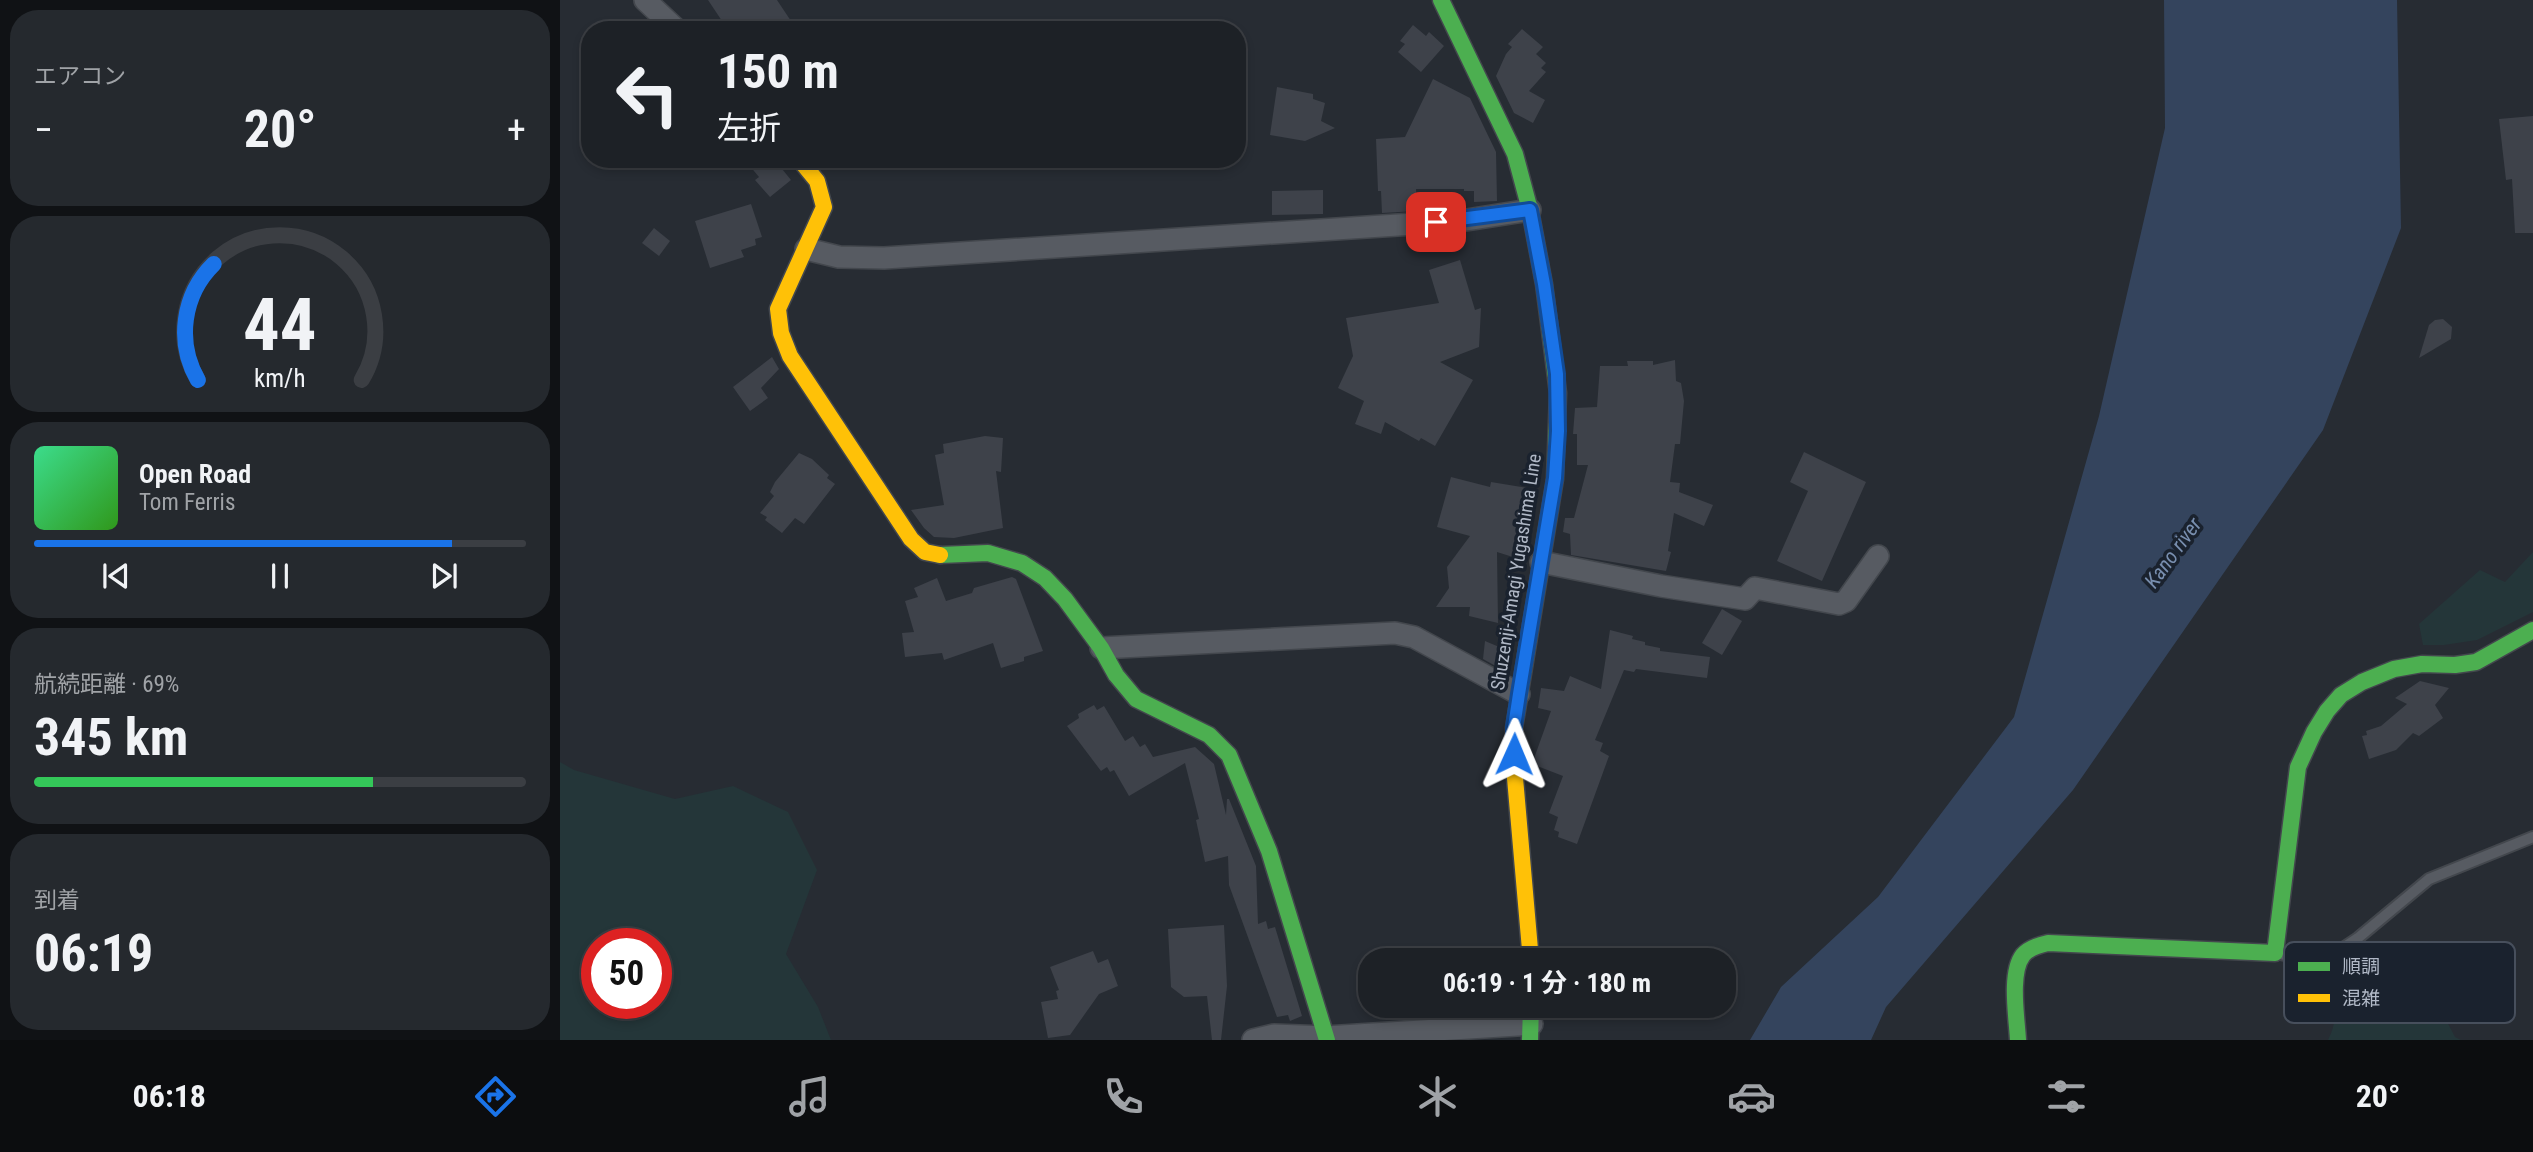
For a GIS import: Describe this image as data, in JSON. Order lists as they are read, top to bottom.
{
  "streets": {
    "street": ["Shuzenji-Amagi Yugashima Line"]
  },
  "water": ["Kano river"],
  "legend": ["順調", "混雑"],
  "page": {
    "tile": [
      "エアコン",
      ["航続距離 · 69%", "345 km"],
      ["到着", "06:19"]
    ],
    "turn": ["150 m", "左折"],
    "heat": ["−", "20°", "+"],
    "song": ["Open Road", "Tom Ferris"],
    "limit": "50",
    "trip": "06:19 · 1 分 · 180 m",
    "tabs": ["06:18", "20°"],
    "gauge": ["44", "km/h"]
  }
}
